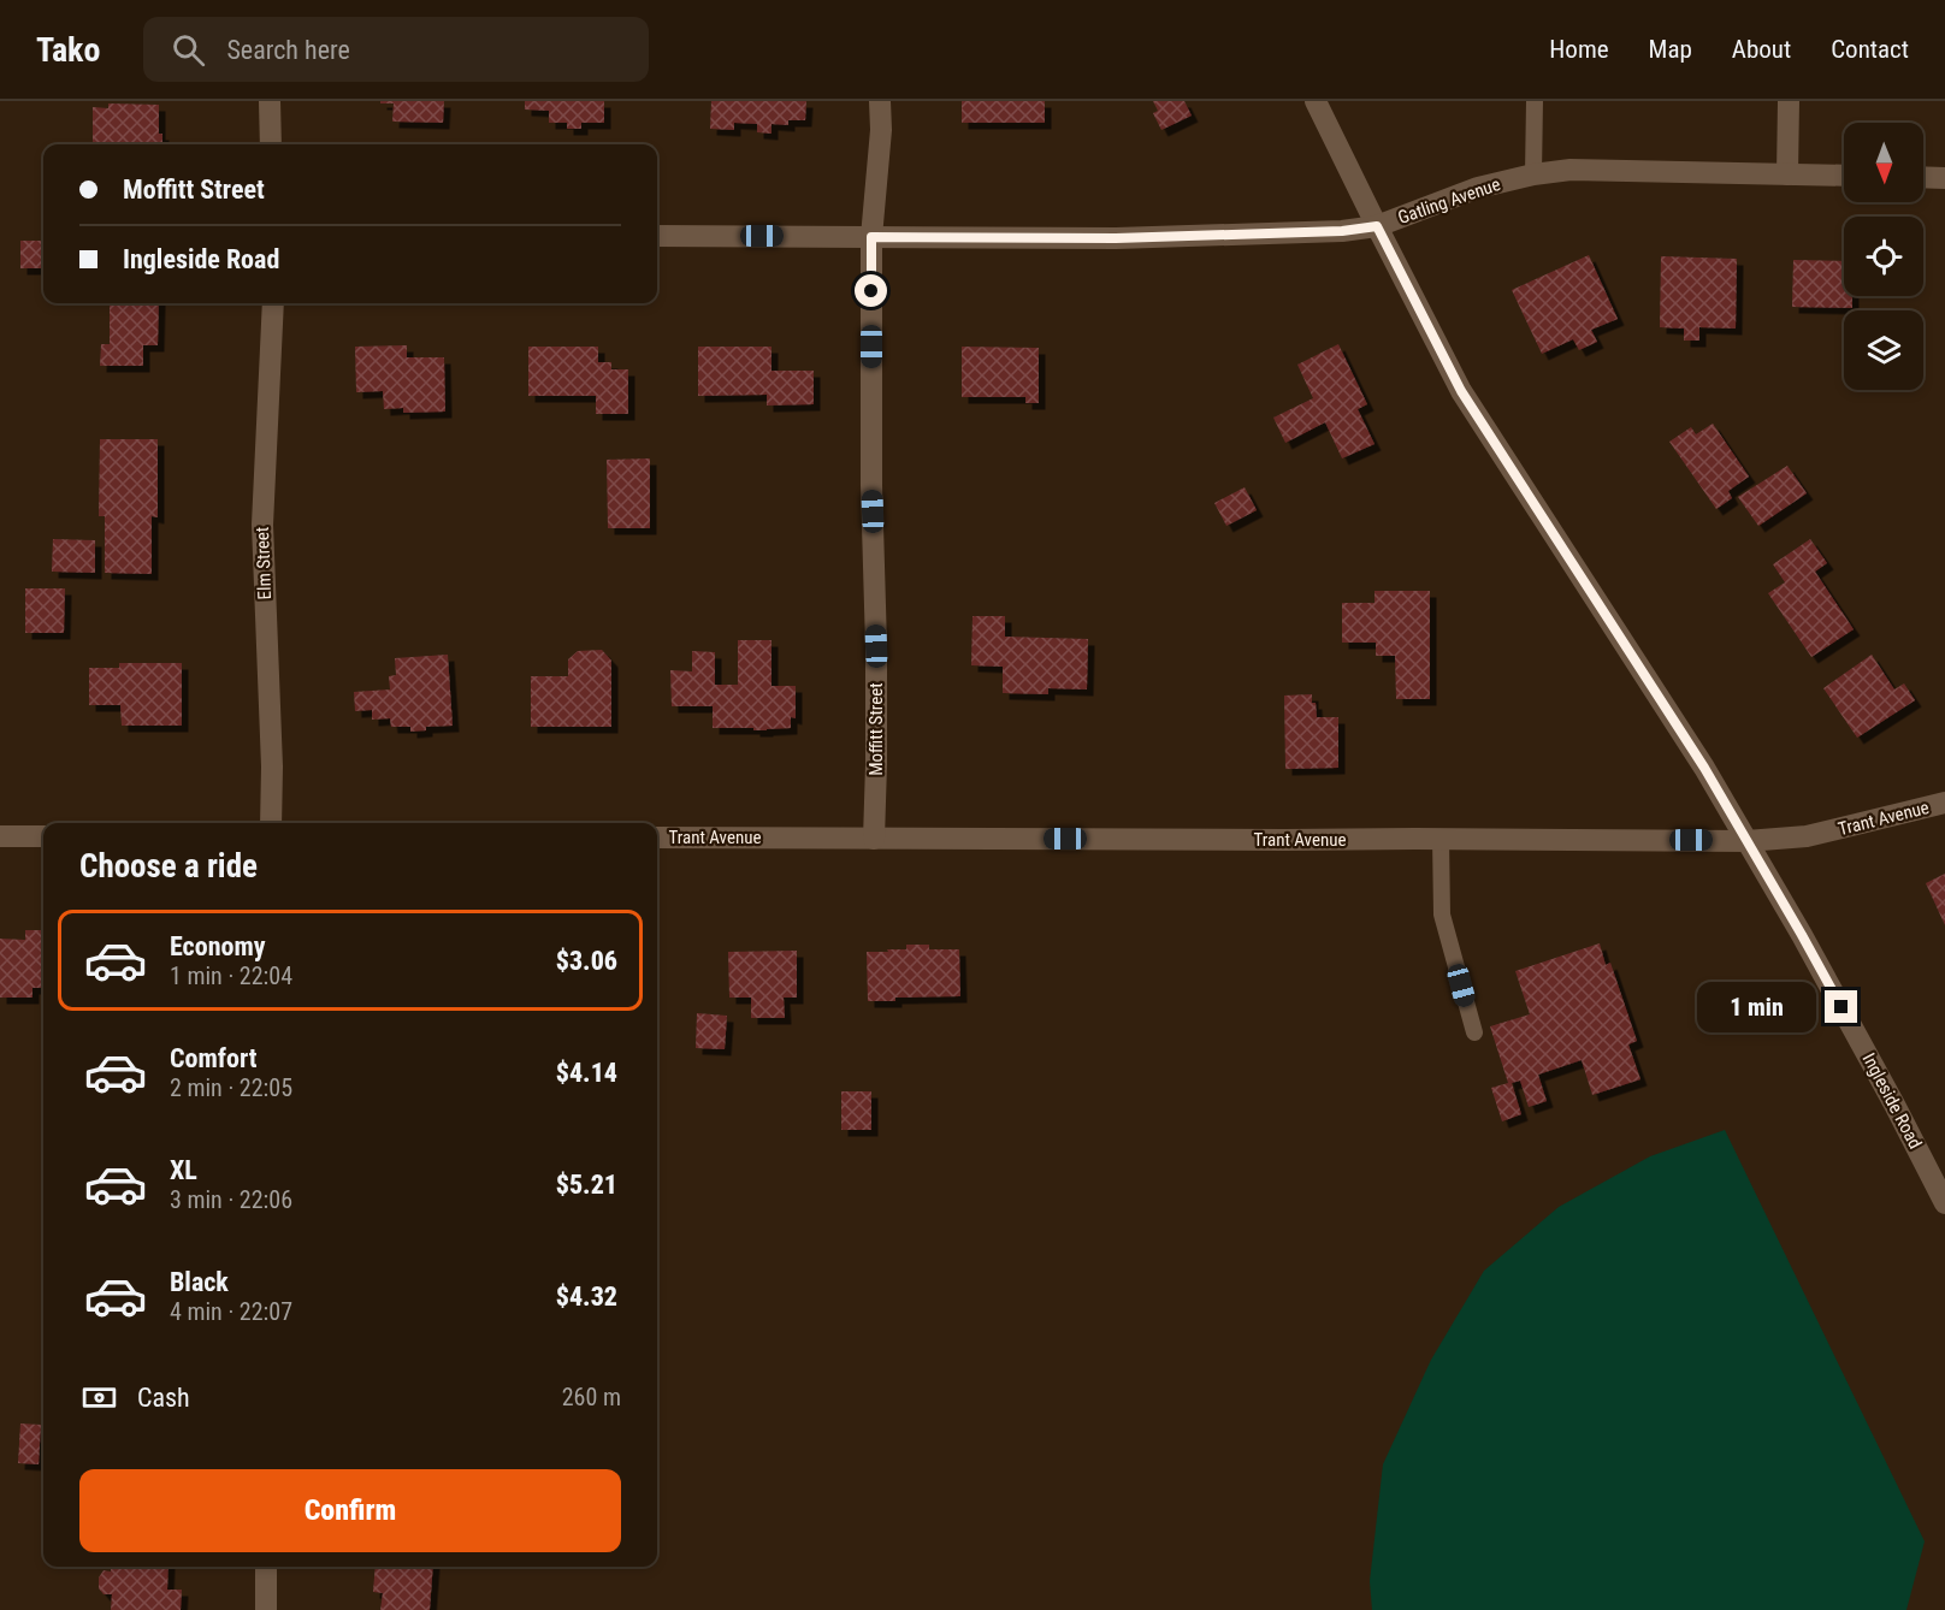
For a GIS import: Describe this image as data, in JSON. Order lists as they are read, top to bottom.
{
  "streets": {
    "street": [
      "Gatling Avenue",
      "Elm Street",
      "Moffitt Street",
      "Trant Avenue",
      "Ingleside Road"
    ]
  },
  "crossings": [
    ["Gatling Avenue", "Moffitt Street"],
    ["Gatling Avenue", "Ingleside Road"],
    ["Moffitt Street", "Trant Avenue"],
    ["Trant Avenue", "Ingleside Road"]
  ],
  "north": "bottom",
  "page": {
    "header": "Tako",
    "search": "Search here",
    "nav": [
      "Home",
      "Map",
      "About",
      "Contact"
    ],
    "banner": ["Moffitt Street", "Ingleside Road"],
    "heading": "Choose a ride",
    "list": [
      {
        "name": "Economy",
        "note": "1 min · 22:04",
        "value": "$3.06"
      },
      {
        "name": "Comfort",
        "note": "2 min · 22:05",
        "value": "$4.14"
      },
      {
        "name": "XL",
        "note": "3 min · 22:06",
        "value": "$5.21"
      },
      {
        "name": "Black",
        "note": "4 min · 22:07",
        "value": "$4.32"
      }
    ],
    "bubble": "1 min",
    "pay": ["Cash", "260 m"],
    "buttons": "Confirm"
  }
}
